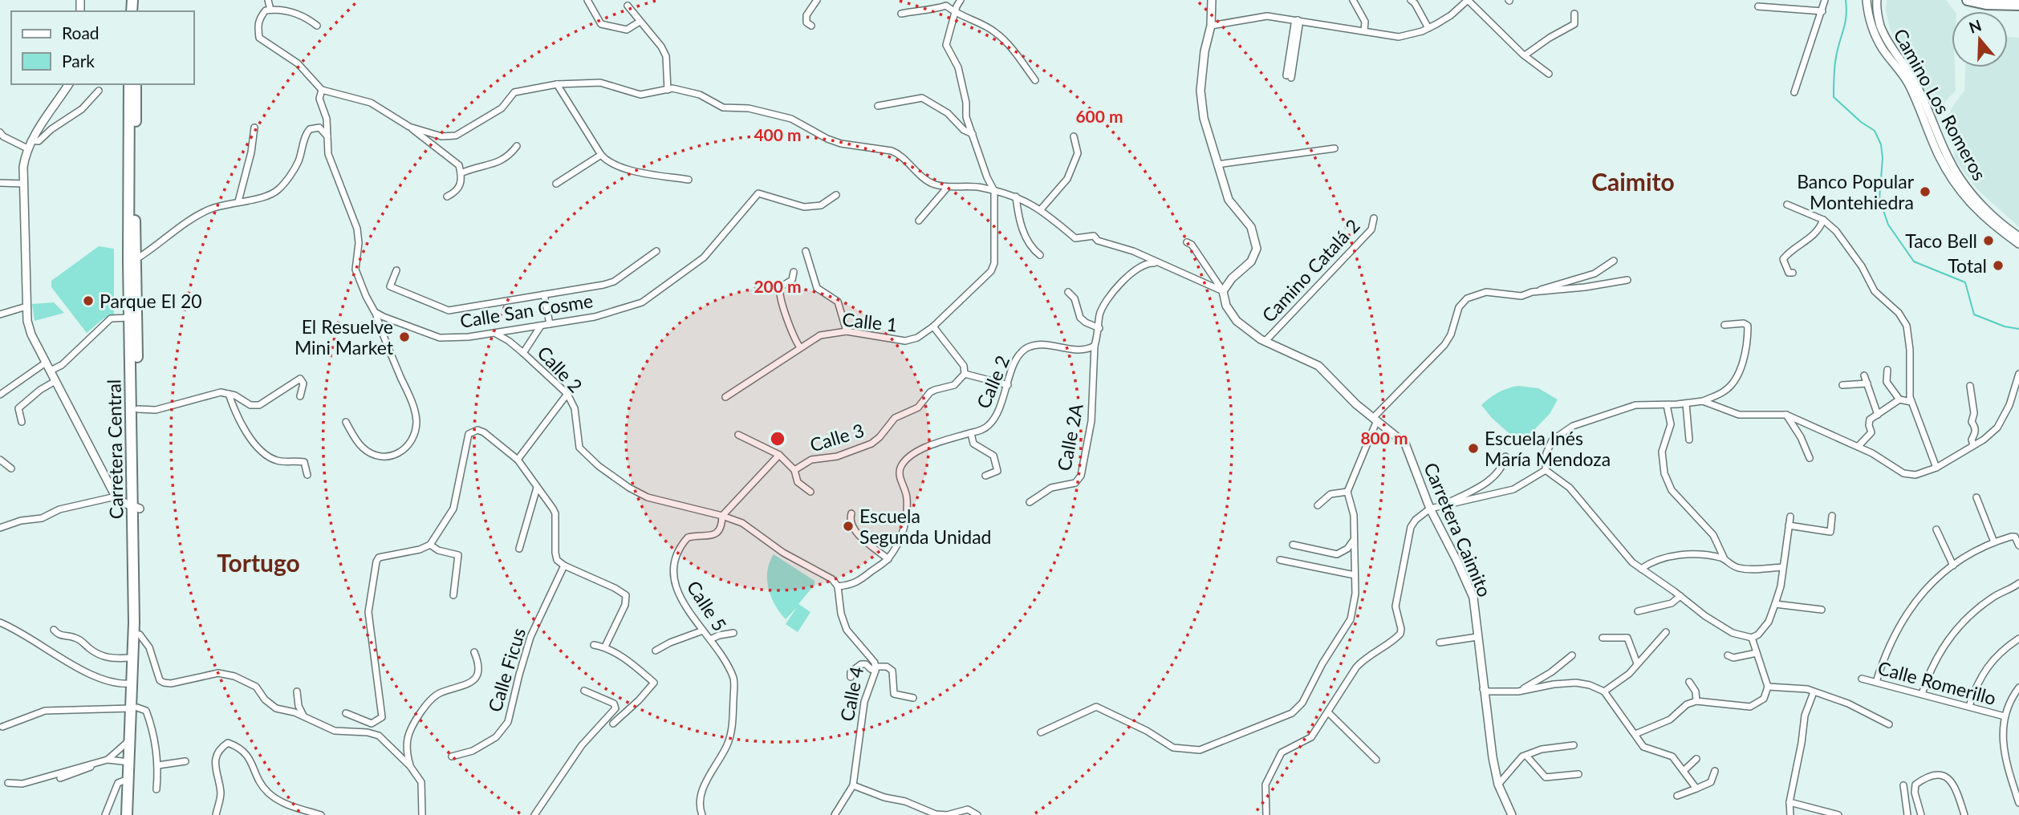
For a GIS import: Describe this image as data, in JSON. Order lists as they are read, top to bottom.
{
  "streets": {
    "highway": ["Carretera Central"],
    "street": [
      "Camino Los Romeros",
      "Camino Catalá 2",
      "Calle San Cosme",
      "Calle 1",
      "Calle 2",
      "Calle 3",
      "Calle 2A",
      "Carretera Caimito",
      "Calle 5",
      "Calle Ficus",
      "Calle Romerillo",
      "Calle 4"
    ]
  },
  "crossings": [
    ["Camino Catalá 2", "Carretera Caimito"],
    ["Calle San Cosme", "Calle 2"],
    ["Calle 2", "Calle 2A"],
    ["Calle 2", "Calle 5"],
    ["Calle 2", "Calle 4"],
    ["Calle 3", "Calle 5"]
  ],
  "districts": ["Caimito", "Tortugo"],
  "places": [
    "Banco Popular Montehiedra",
    "Taco Bell",
    "Total",
    "Parque El 20",
    "El Resuelve Mini Market",
    "Escuela Inés María Mendoza",
    "Escuela Segunda Unidad"
  ],
  "legend": ["Road", "Park"],
  "north": "top",
  "rings": [
    "600 m",
    "400 m",
    "200 m",
    "800 m"
  ]
}
